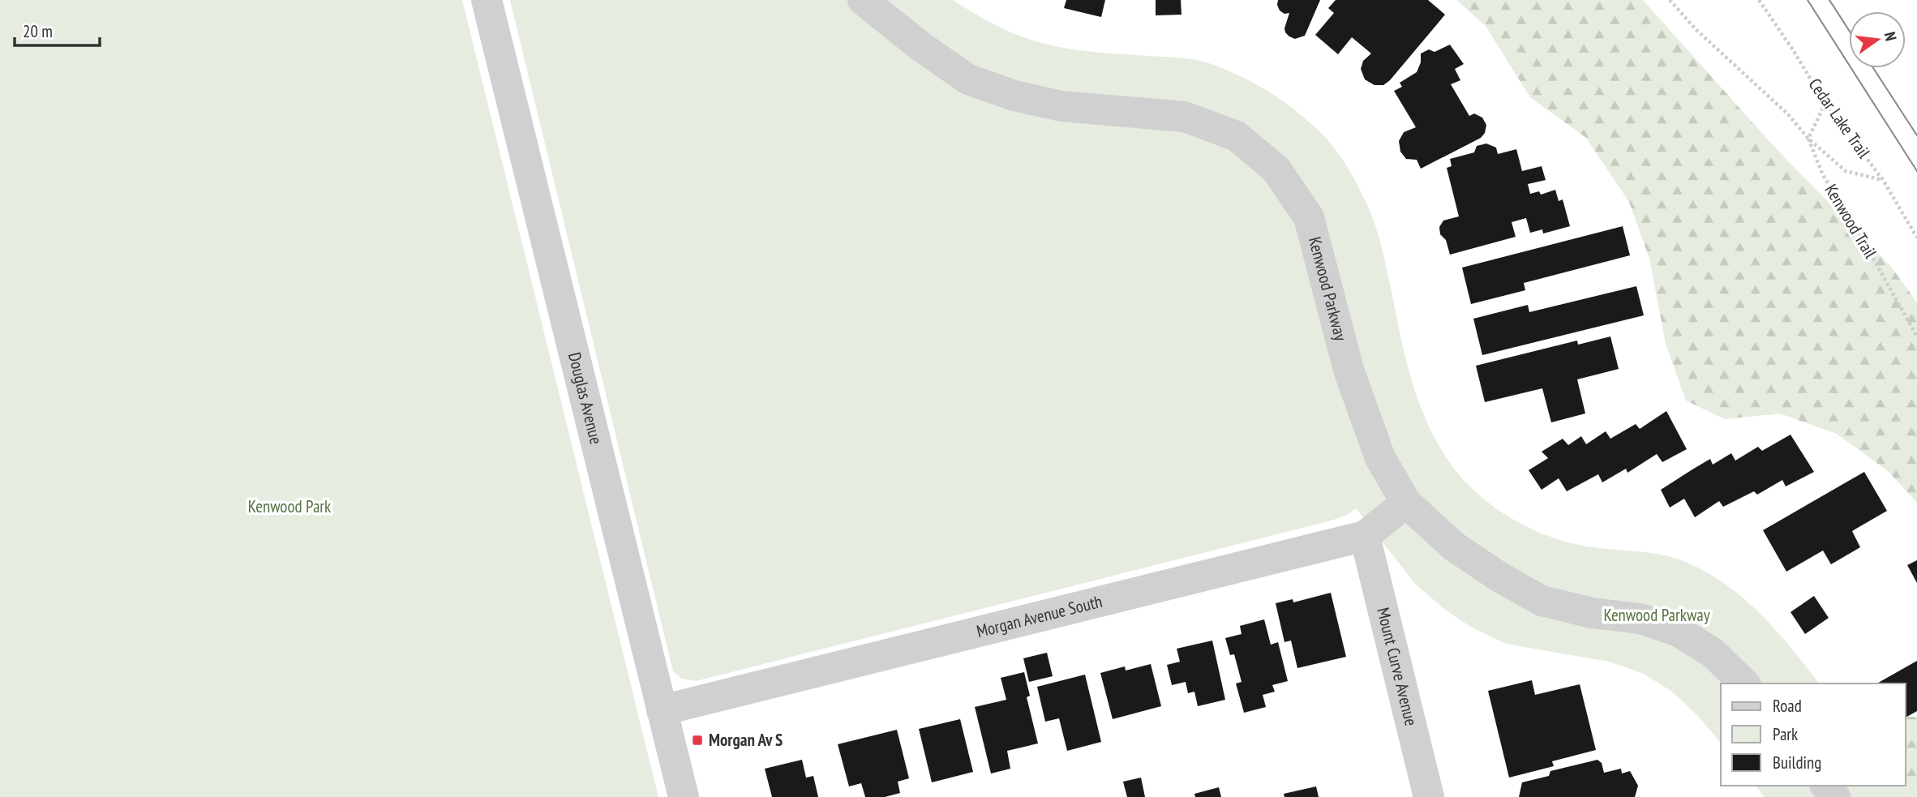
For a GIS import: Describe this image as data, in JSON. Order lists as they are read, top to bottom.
{
  "streets": {
    "street": [
      "Kenwood Parkway",
      "Douglas Avenue",
      "Morgan Avenue South",
      "Mount Curve Avenue"
    ],
    "path": ["Cedar Lake Trail", "Kenwood Trail"]
  },
  "crossings": [
    ["Kenwood Parkway", "Morgan Avenue South"],
    ["Douglas Avenue", "Morgan Avenue South"],
    ["Morgan Avenue South", "Mount Curve Avenue"]
  ],
  "parks": ["Kenwood Park", "Kenwood Parkway"],
  "places": {
    "transit": ["Morgan Av S"]
  },
  "legend": ["Road", "Park", "Building"],
  "scale_bar": "20 m",
  "north": "right"
}
